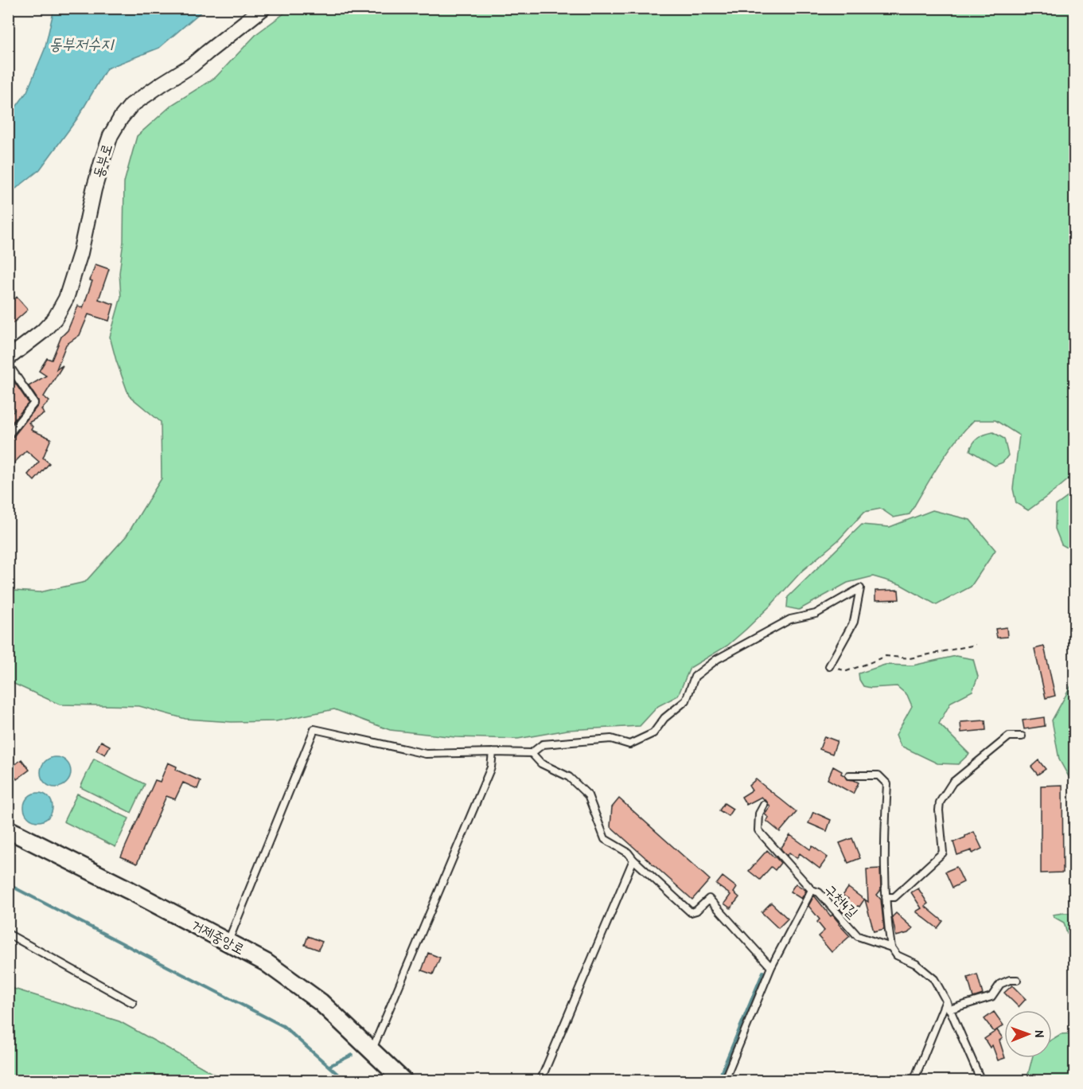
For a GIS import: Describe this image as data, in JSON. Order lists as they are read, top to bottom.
{
  "streets": {
    "main road": ["거제중앙로"],
    "street": ["동부로"],
    "lane": ["구천4길"]
  },
  "water": ["동부저수지"],
  "north": "right"
}
